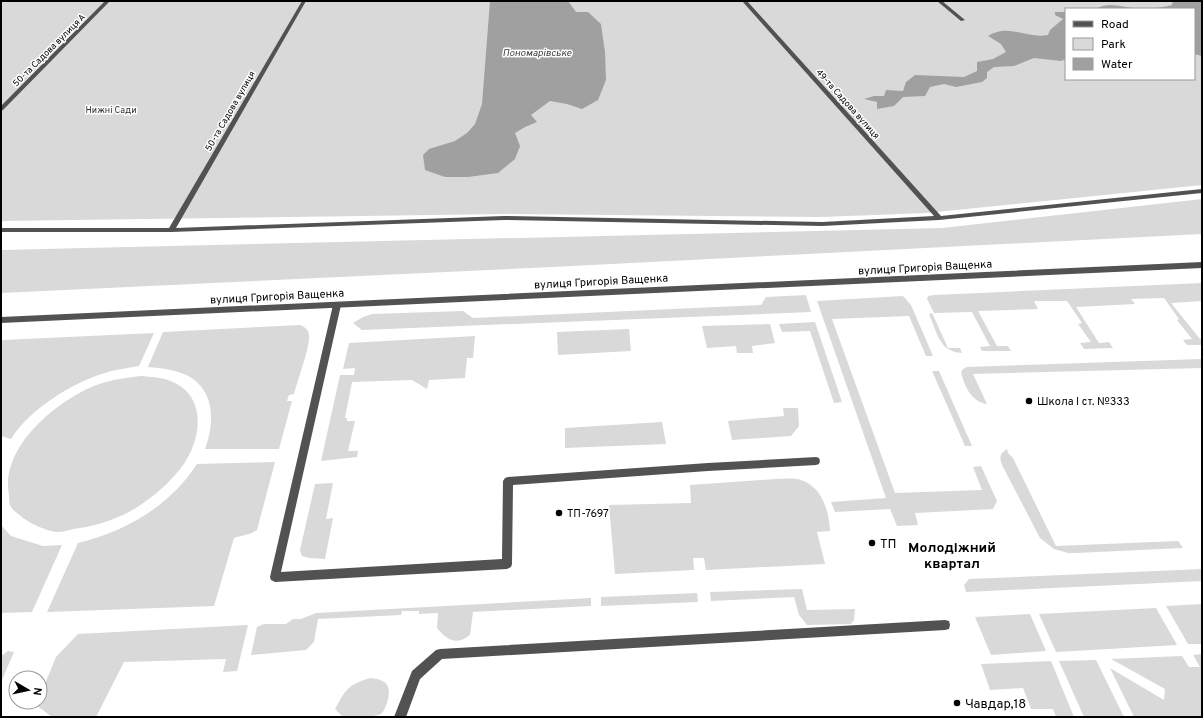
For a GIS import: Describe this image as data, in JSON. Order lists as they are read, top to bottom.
{
  "streets": {
    "street": [
      "50-та Садова вулиця А",
      "49-та Садова вулиця",
      "50-та Садова вулиця",
      "вулиця Григорія Ващенка"
    ]
  },
  "districts": ["Молодіжний квартал"],
  "water": ["Пономарівське"],
  "parks": ["Нижні Сади"],
  "places": [
    "Школа І ст. №333",
    "ТП-7697",
    "ТП",
    "Чавдар,18"
  ],
  "legend": ["Road", "Park", "Water"],
  "north": "right"
}
